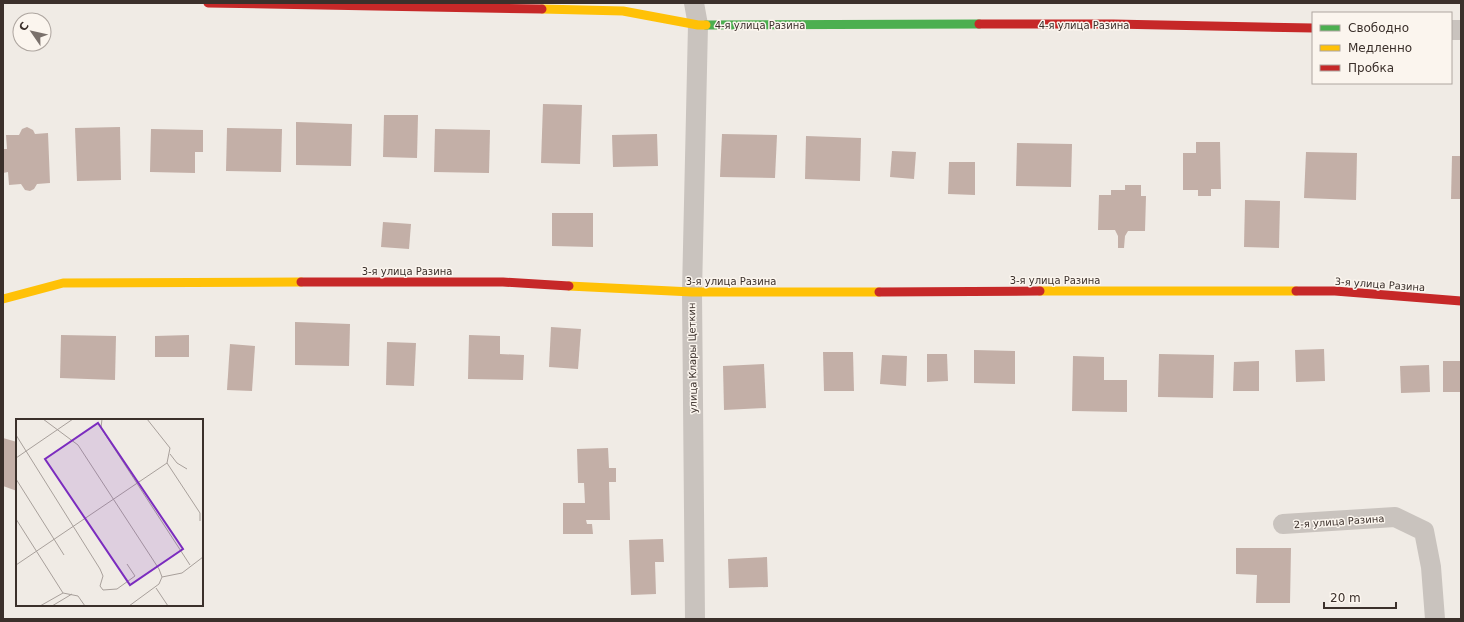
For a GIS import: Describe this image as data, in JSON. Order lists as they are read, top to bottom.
{
  "streets": {
    "street": [
      "4-я улица Разина",
      "3-я улица Разина",
      "улица Клары Цеткин",
      "2-я улица Разина"
    ]
  },
  "crossings": [
    ["4-я улица Разина", "улица Клары Цеткин"],
    ["3-я улица Разина", "улица Клары Цеткин"]
  ],
  "legend": ["Свободно", "Медленно", "Пробка"],
  "scale_bar": "20 m",
  "north": "top left"
}
